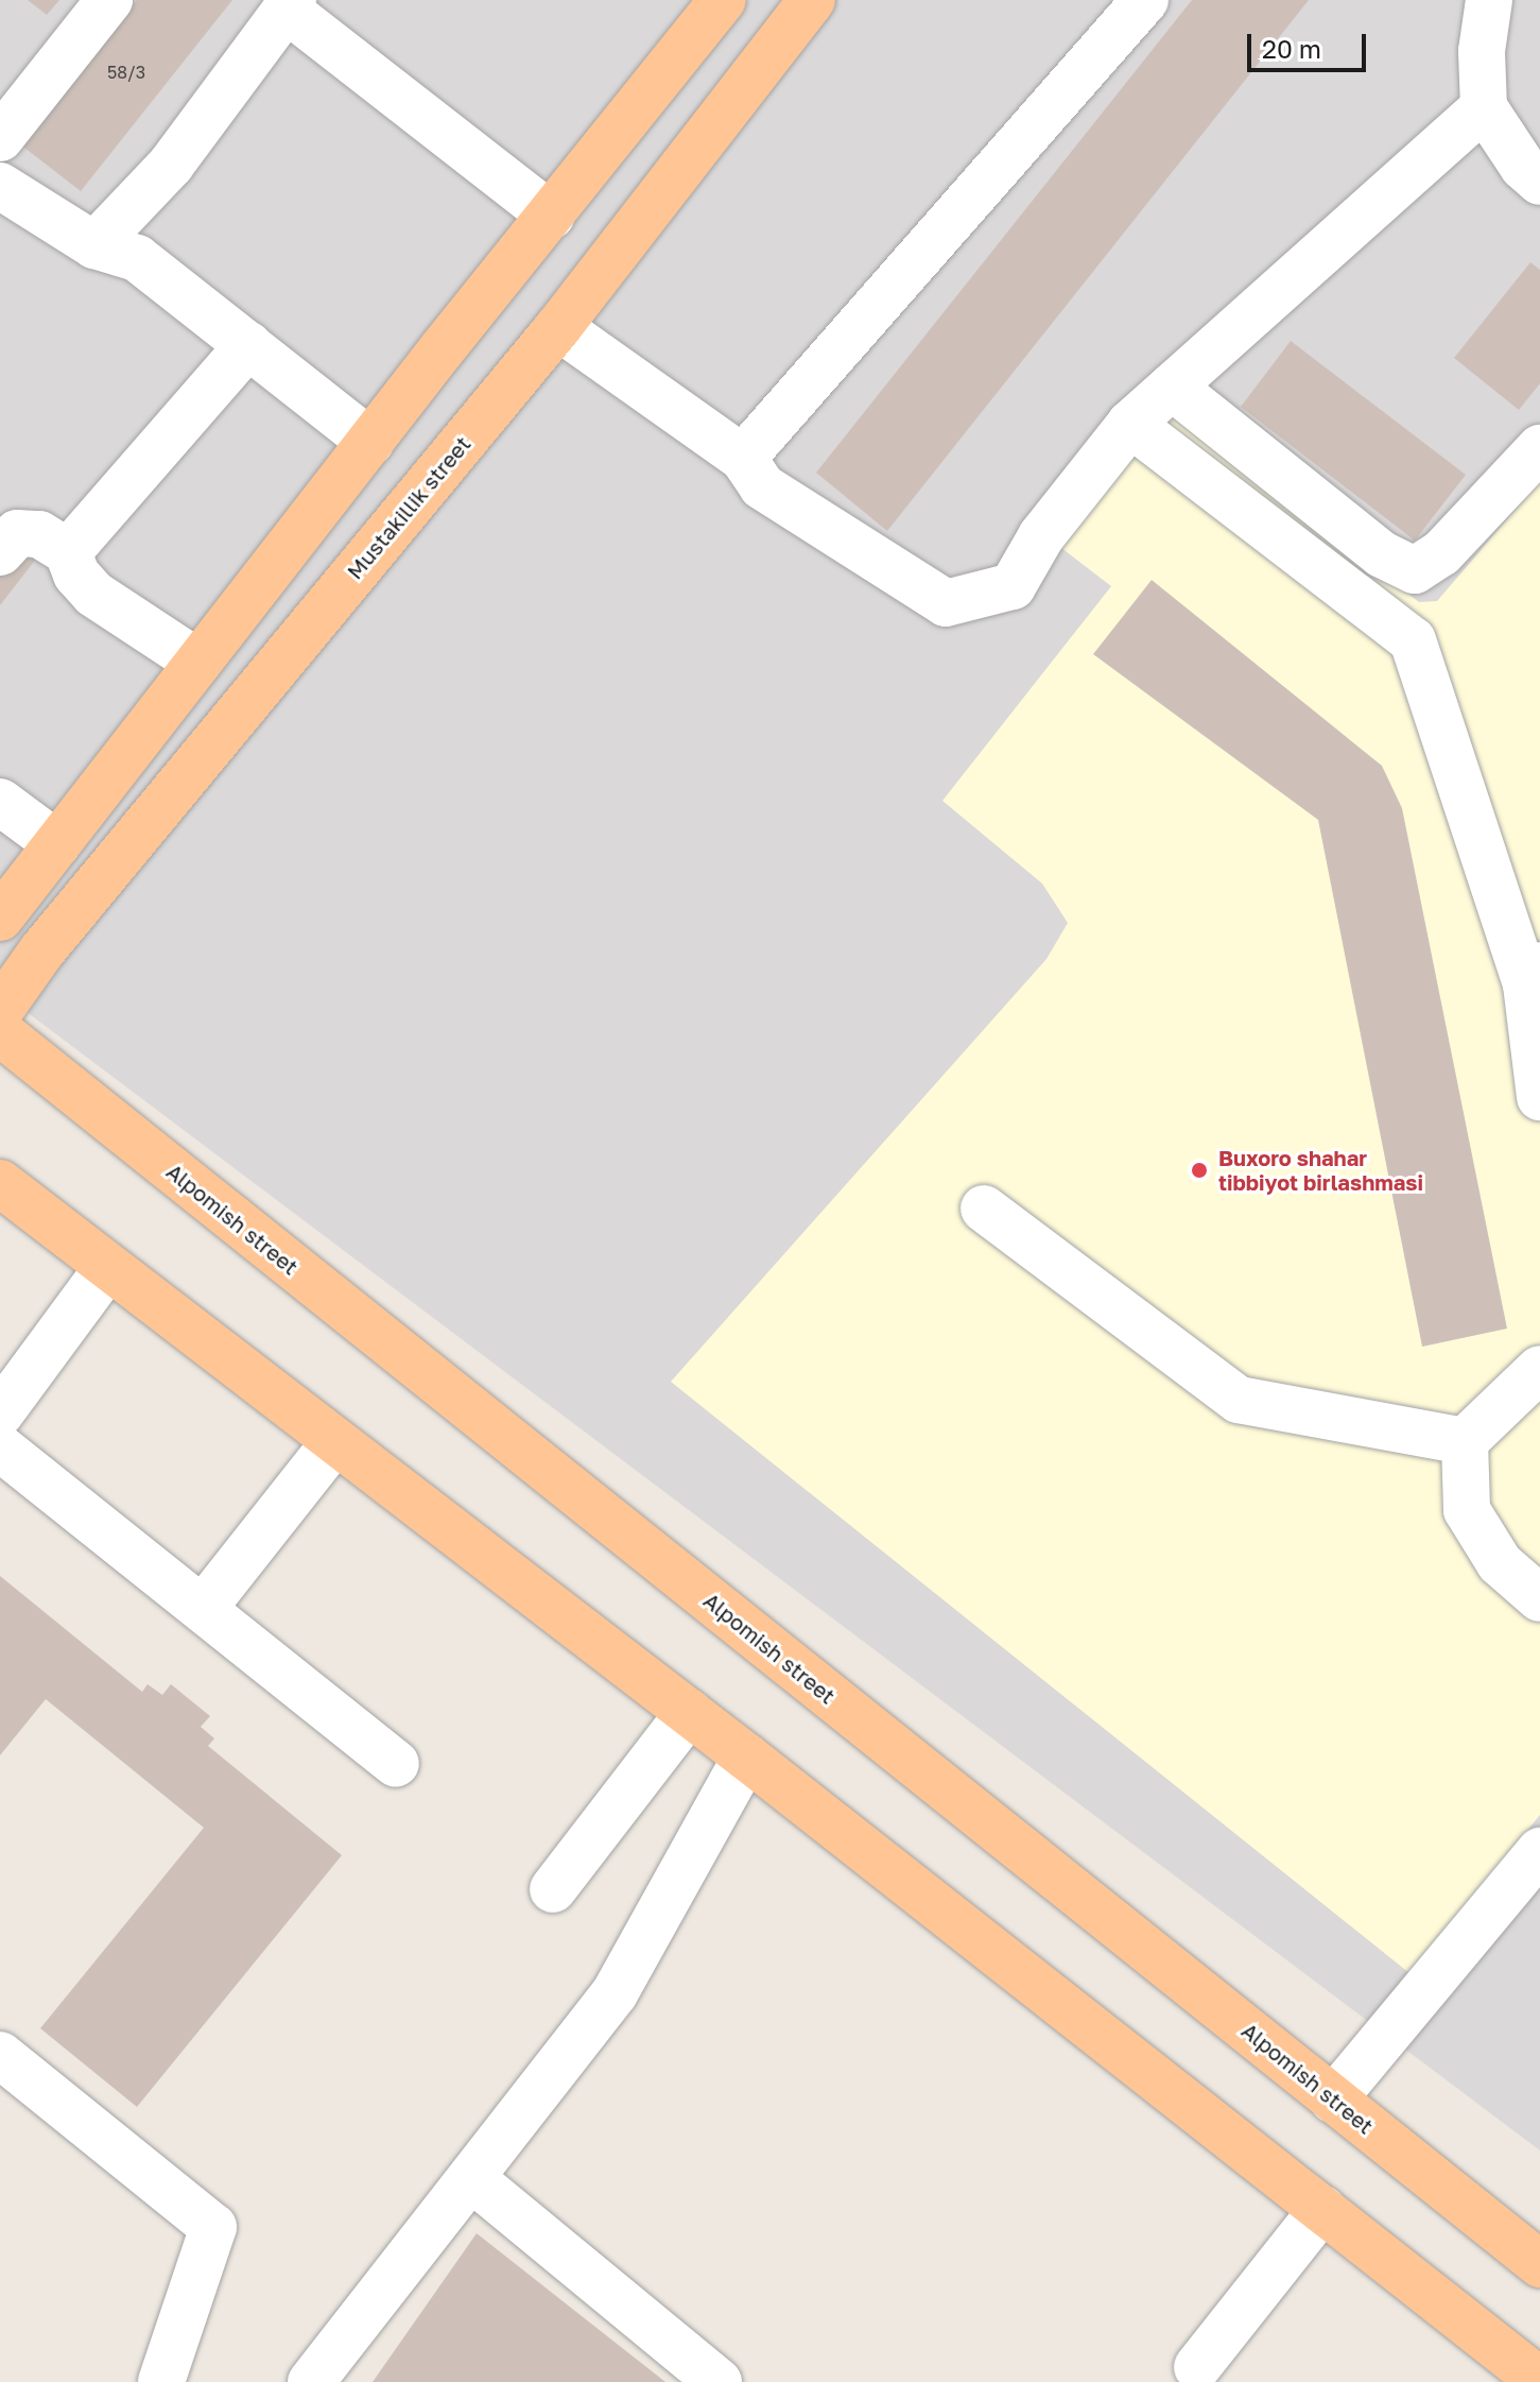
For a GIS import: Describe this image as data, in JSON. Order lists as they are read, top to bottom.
{
  "streets": {
    "main road": ["Mustakillik street", "Alpomish street"]
  },
  "places": ["Buxoro shahar tibbiyot birlashmasi"],
  "house_numbers": ["58/3"],
  "scale_bar": "20 m"
}
